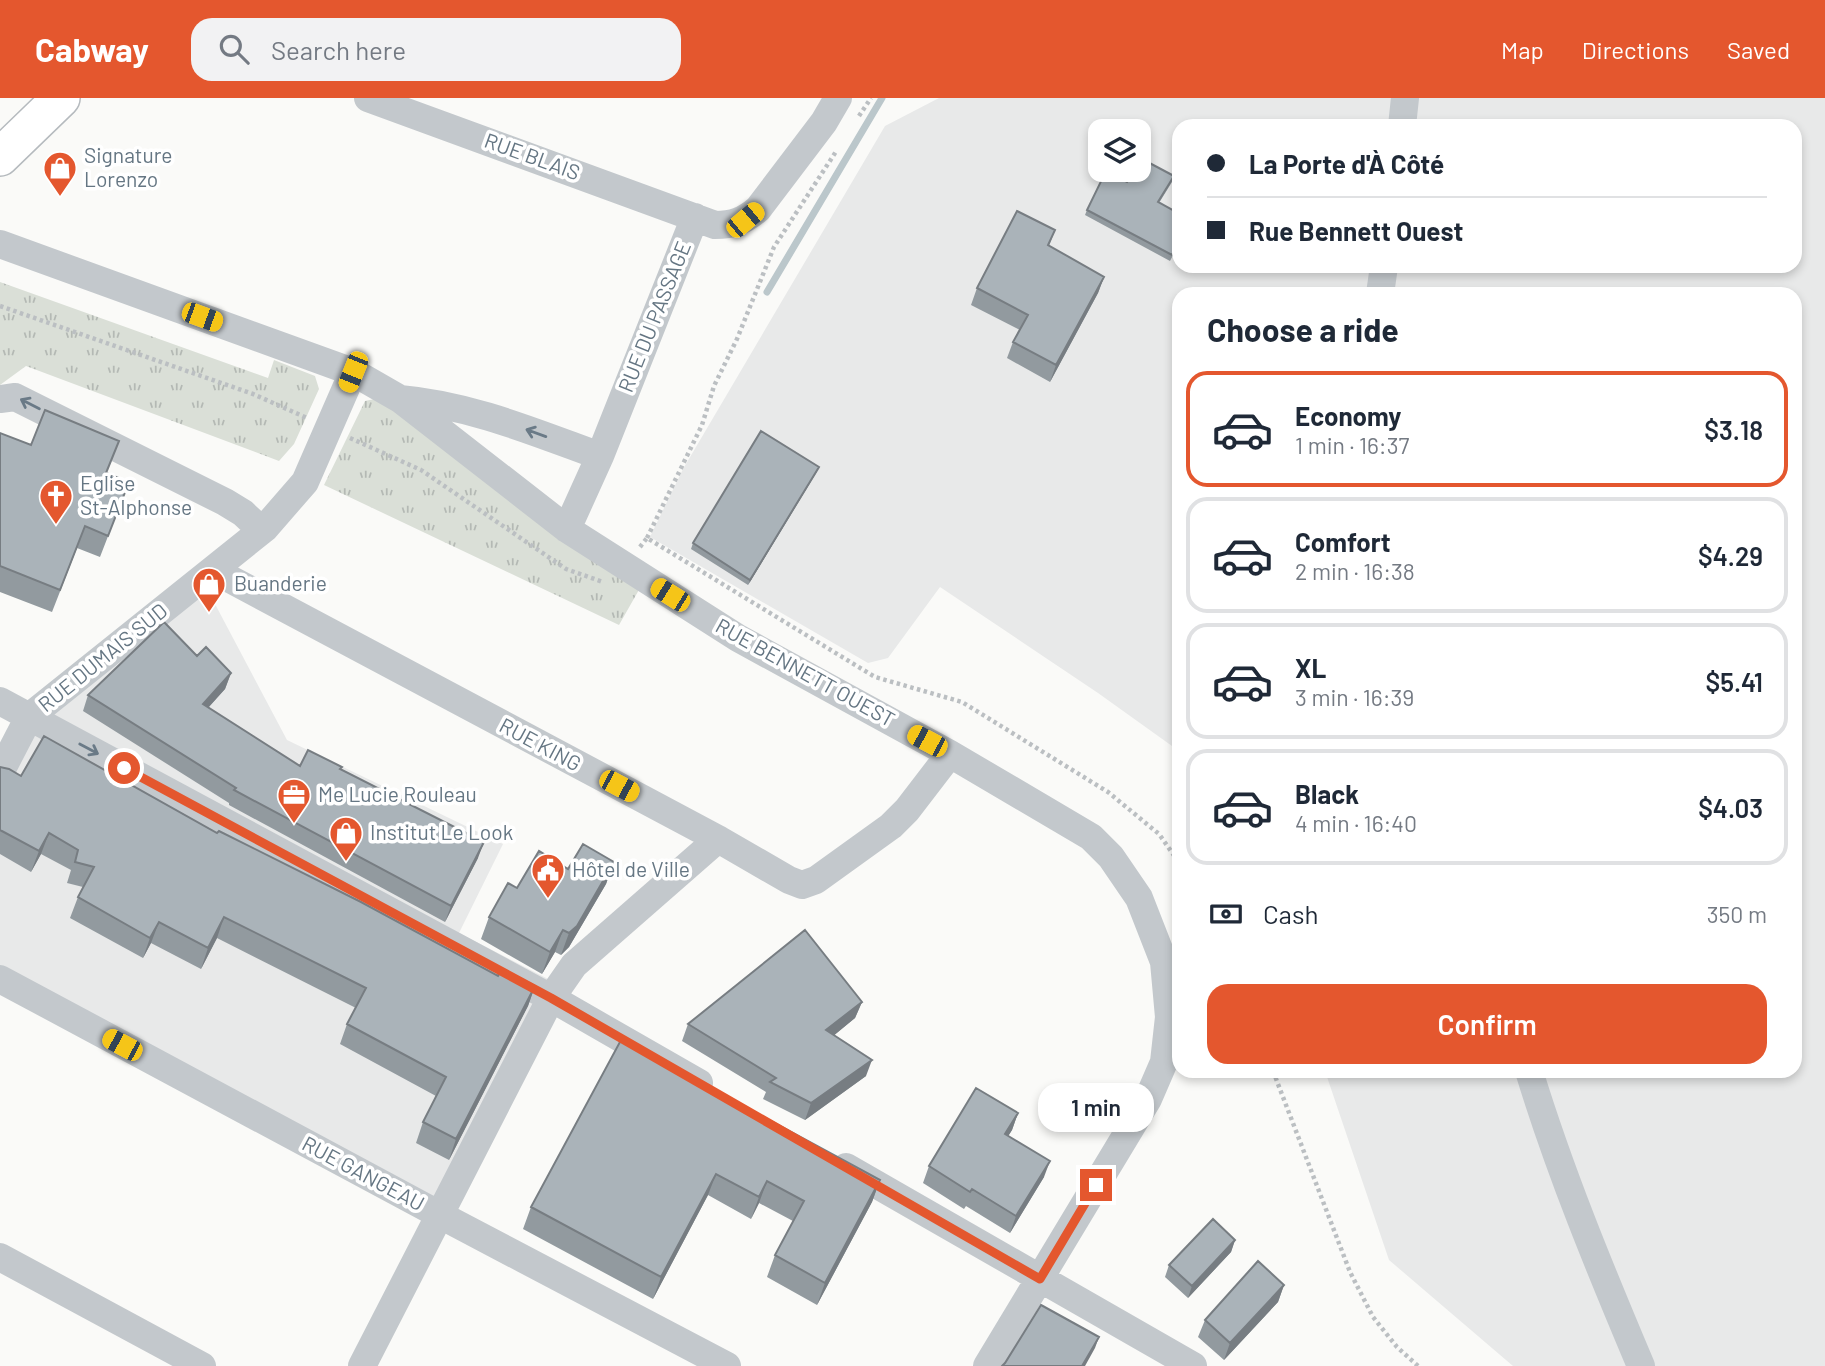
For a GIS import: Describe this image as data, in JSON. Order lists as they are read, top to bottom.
{
  "streets": {
    "street": [
      "RUE BLAIS",
      "RUE DU PASSAGE",
      "RUE DUMAIS SUD",
      "RUE BENNETT OUEST",
      "RUE KING",
      "RUE GANGEAU"
    ]
  },
  "crossings": [
    ["RUE BLAIS", "RUE DU PASSAGE"],
    ["RUE DU PASSAGE", "RUE BENNETT OUEST"],
    ["RUE DUMAIS SUD", "RUE BENNETT OUEST"],
    ["RUE DUMAIS SUD", "RUE KING"],
    ["RUE BENNETT OUEST", "RUE KING"]
  ],
  "places": {
    "shop": ["Signature Lorenzo", "Buanderie", "Institut Le Look"],
    "church": ["Eglise St-Alphonse"],
    "office": ["Me Lucie Rouleau"],
    "public building": ["Hôtel de Ville"]
  },
  "page": {
    "header": "Cabway",
    "search": "Search here",
    "nav": ["Map", "Directions", "Saved"],
    "banner": ["La Porte d'À Côté", "Rue Bennett Ouest"],
    "heading": "Choose a ride",
    "list": [
      {
        "name": "Economy",
        "note": "1 min · 16:37",
        "value": "$3.18"
      },
      {
        "name": "Comfort",
        "note": "2 min · 16:38",
        "value": "$4.29"
      },
      {
        "name": "XL",
        "note": "3 min · 16:39",
        "value": "$5.41"
      },
      {
        "name": "Black",
        "note": "4 min · 16:40",
        "value": "$4.03"
      }
    ],
    "pay": ["Cash", "350 m"],
    "buttons": "Confirm",
    "bubble": "1 min"
  }
}
